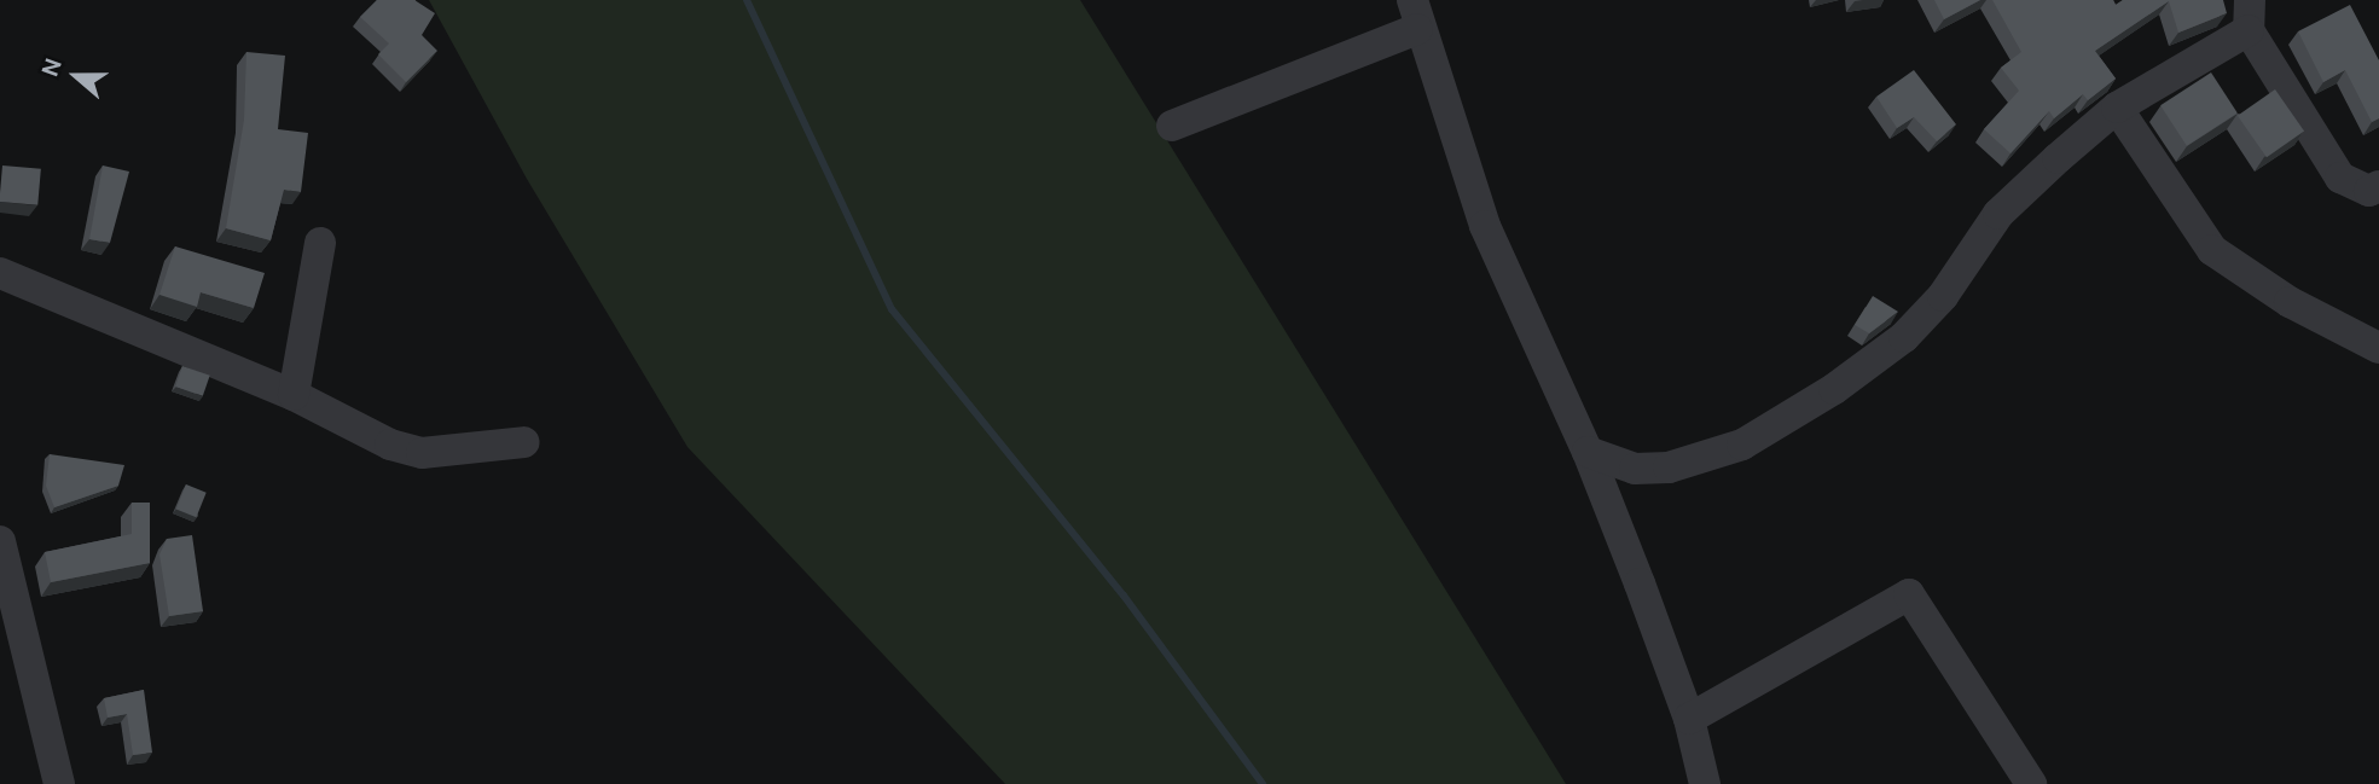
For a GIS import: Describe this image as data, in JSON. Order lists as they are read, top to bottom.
{
  "north": "left"
}
